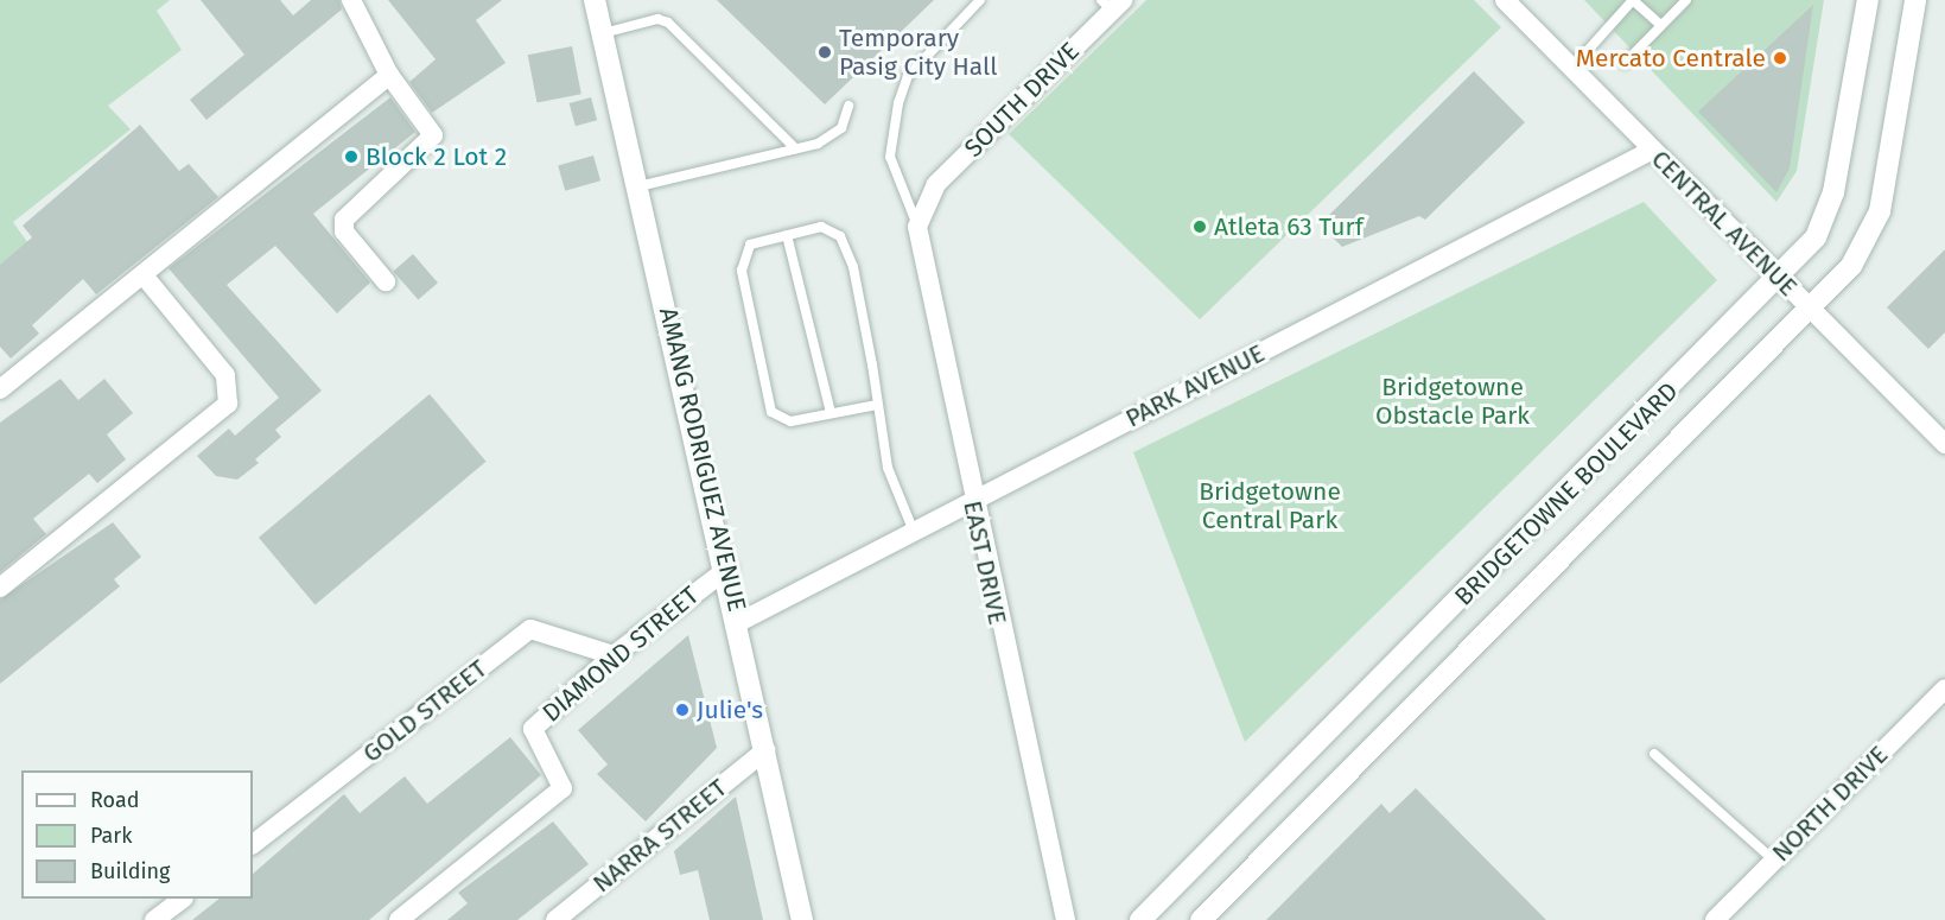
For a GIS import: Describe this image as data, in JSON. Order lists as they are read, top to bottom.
{
  "streets": {
    "street": [
      "SOUTH DRIVE",
      "CENTRAL AVENUE",
      "PARK AVENUE",
      "AMANG RODRIGUEZ AVENUE",
      "BRIDGETOWNE BOULEVARD",
      "EAST DRIVE",
      "DIAMOND STREET",
      "GOLD STREET",
      "NORTH DRIVE",
      "NARRA STREET"
    ]
  },
  "crossings": [
    ["SOUTH DRIVE", "EAST DRIVE"],
    ["CENTRAL AVENUE", "PARK AVENUE"],
    ["CENTRAL AVENUE", "BRIDGETOWNE BOULEVARD"],
    ["PARK AVENUE", "AMANG RODRIGUEZ AVENUE"],
    ["PARK AVENUE", "EAST DRIVE"],
    ["AMANG RODRIGUEZ AVENUE", "DIAMOND STREET"],
    ["AMANG RODRIGUEZ AVENUE", "NARRA STREET"],
    ["DIAMOND STREET", "GOLD STREET"]
  ],
  "parks": ["Bridgetowne Obstacle Park", "Bridgetowne Central Park"],
  "places": [
    "Temporary Pasig City Hall",
    "Mercato Centrale",
    "Block 2 Lot 2",
    "Atleta 63 Turf",
    "Julie's"
  ],
  "legend": ["Road", "Park", "Building"]
}
